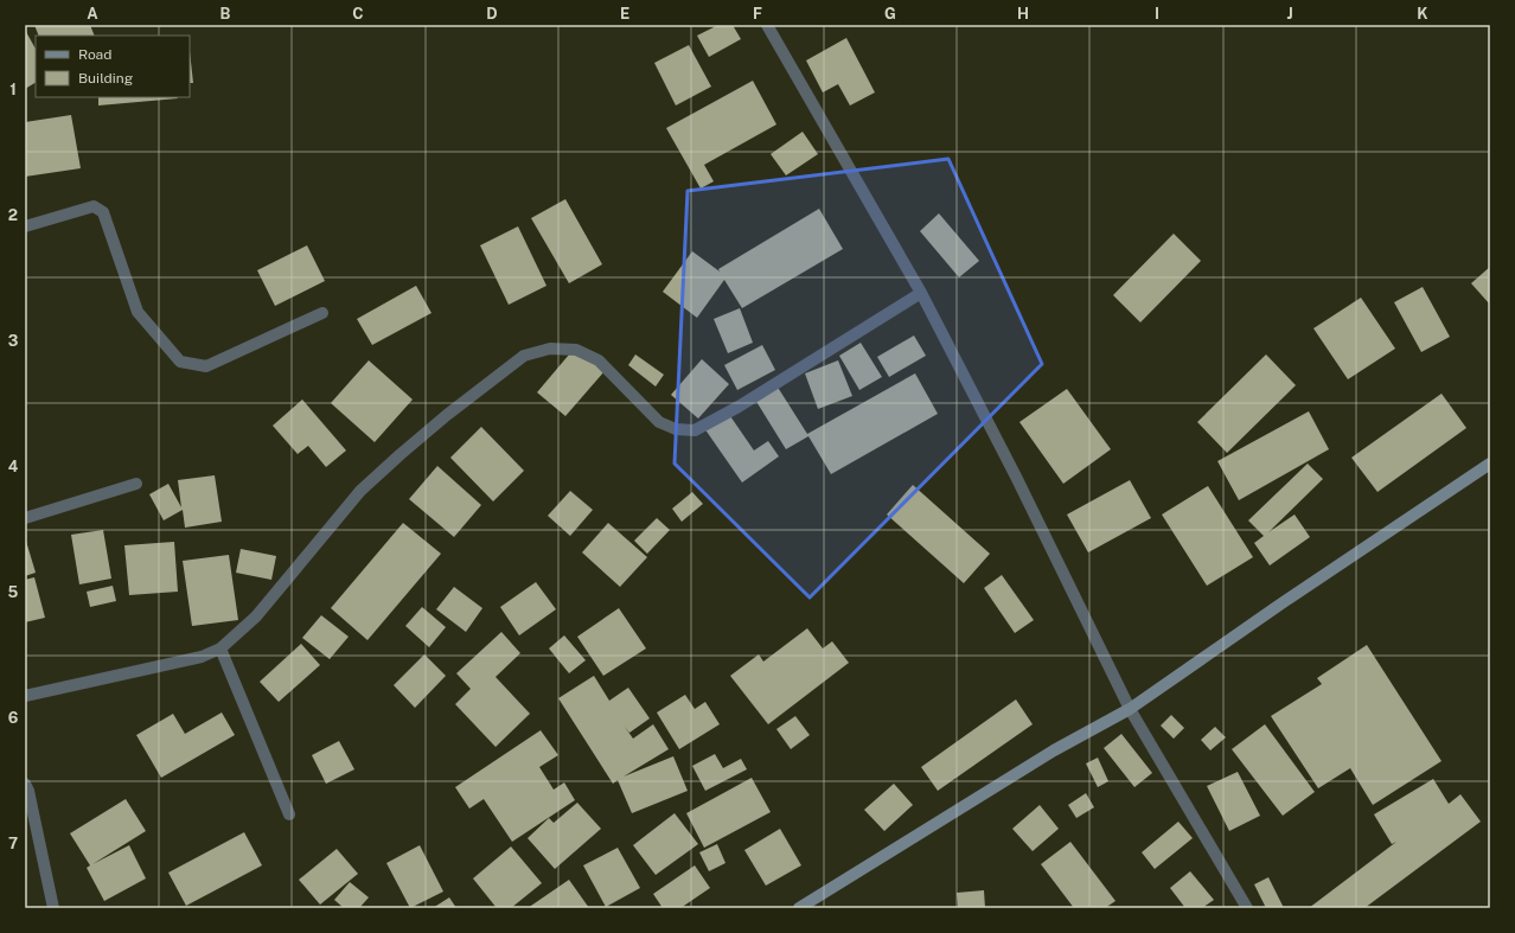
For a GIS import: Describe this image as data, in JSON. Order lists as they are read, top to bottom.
{
  "legend": ["Road", "Building"],
  "grid": {
    "columns": [
      "A",
      "B",
      "C",
      "D",
      "E",
      "F",
      "G",
      "H",
      "I",
      "J",
      "K"
    ],
    "rows": [
      "1",
      "2",
      "3",
      "4",
      "5",
      "6",
      "7"
    ]
  }
}
